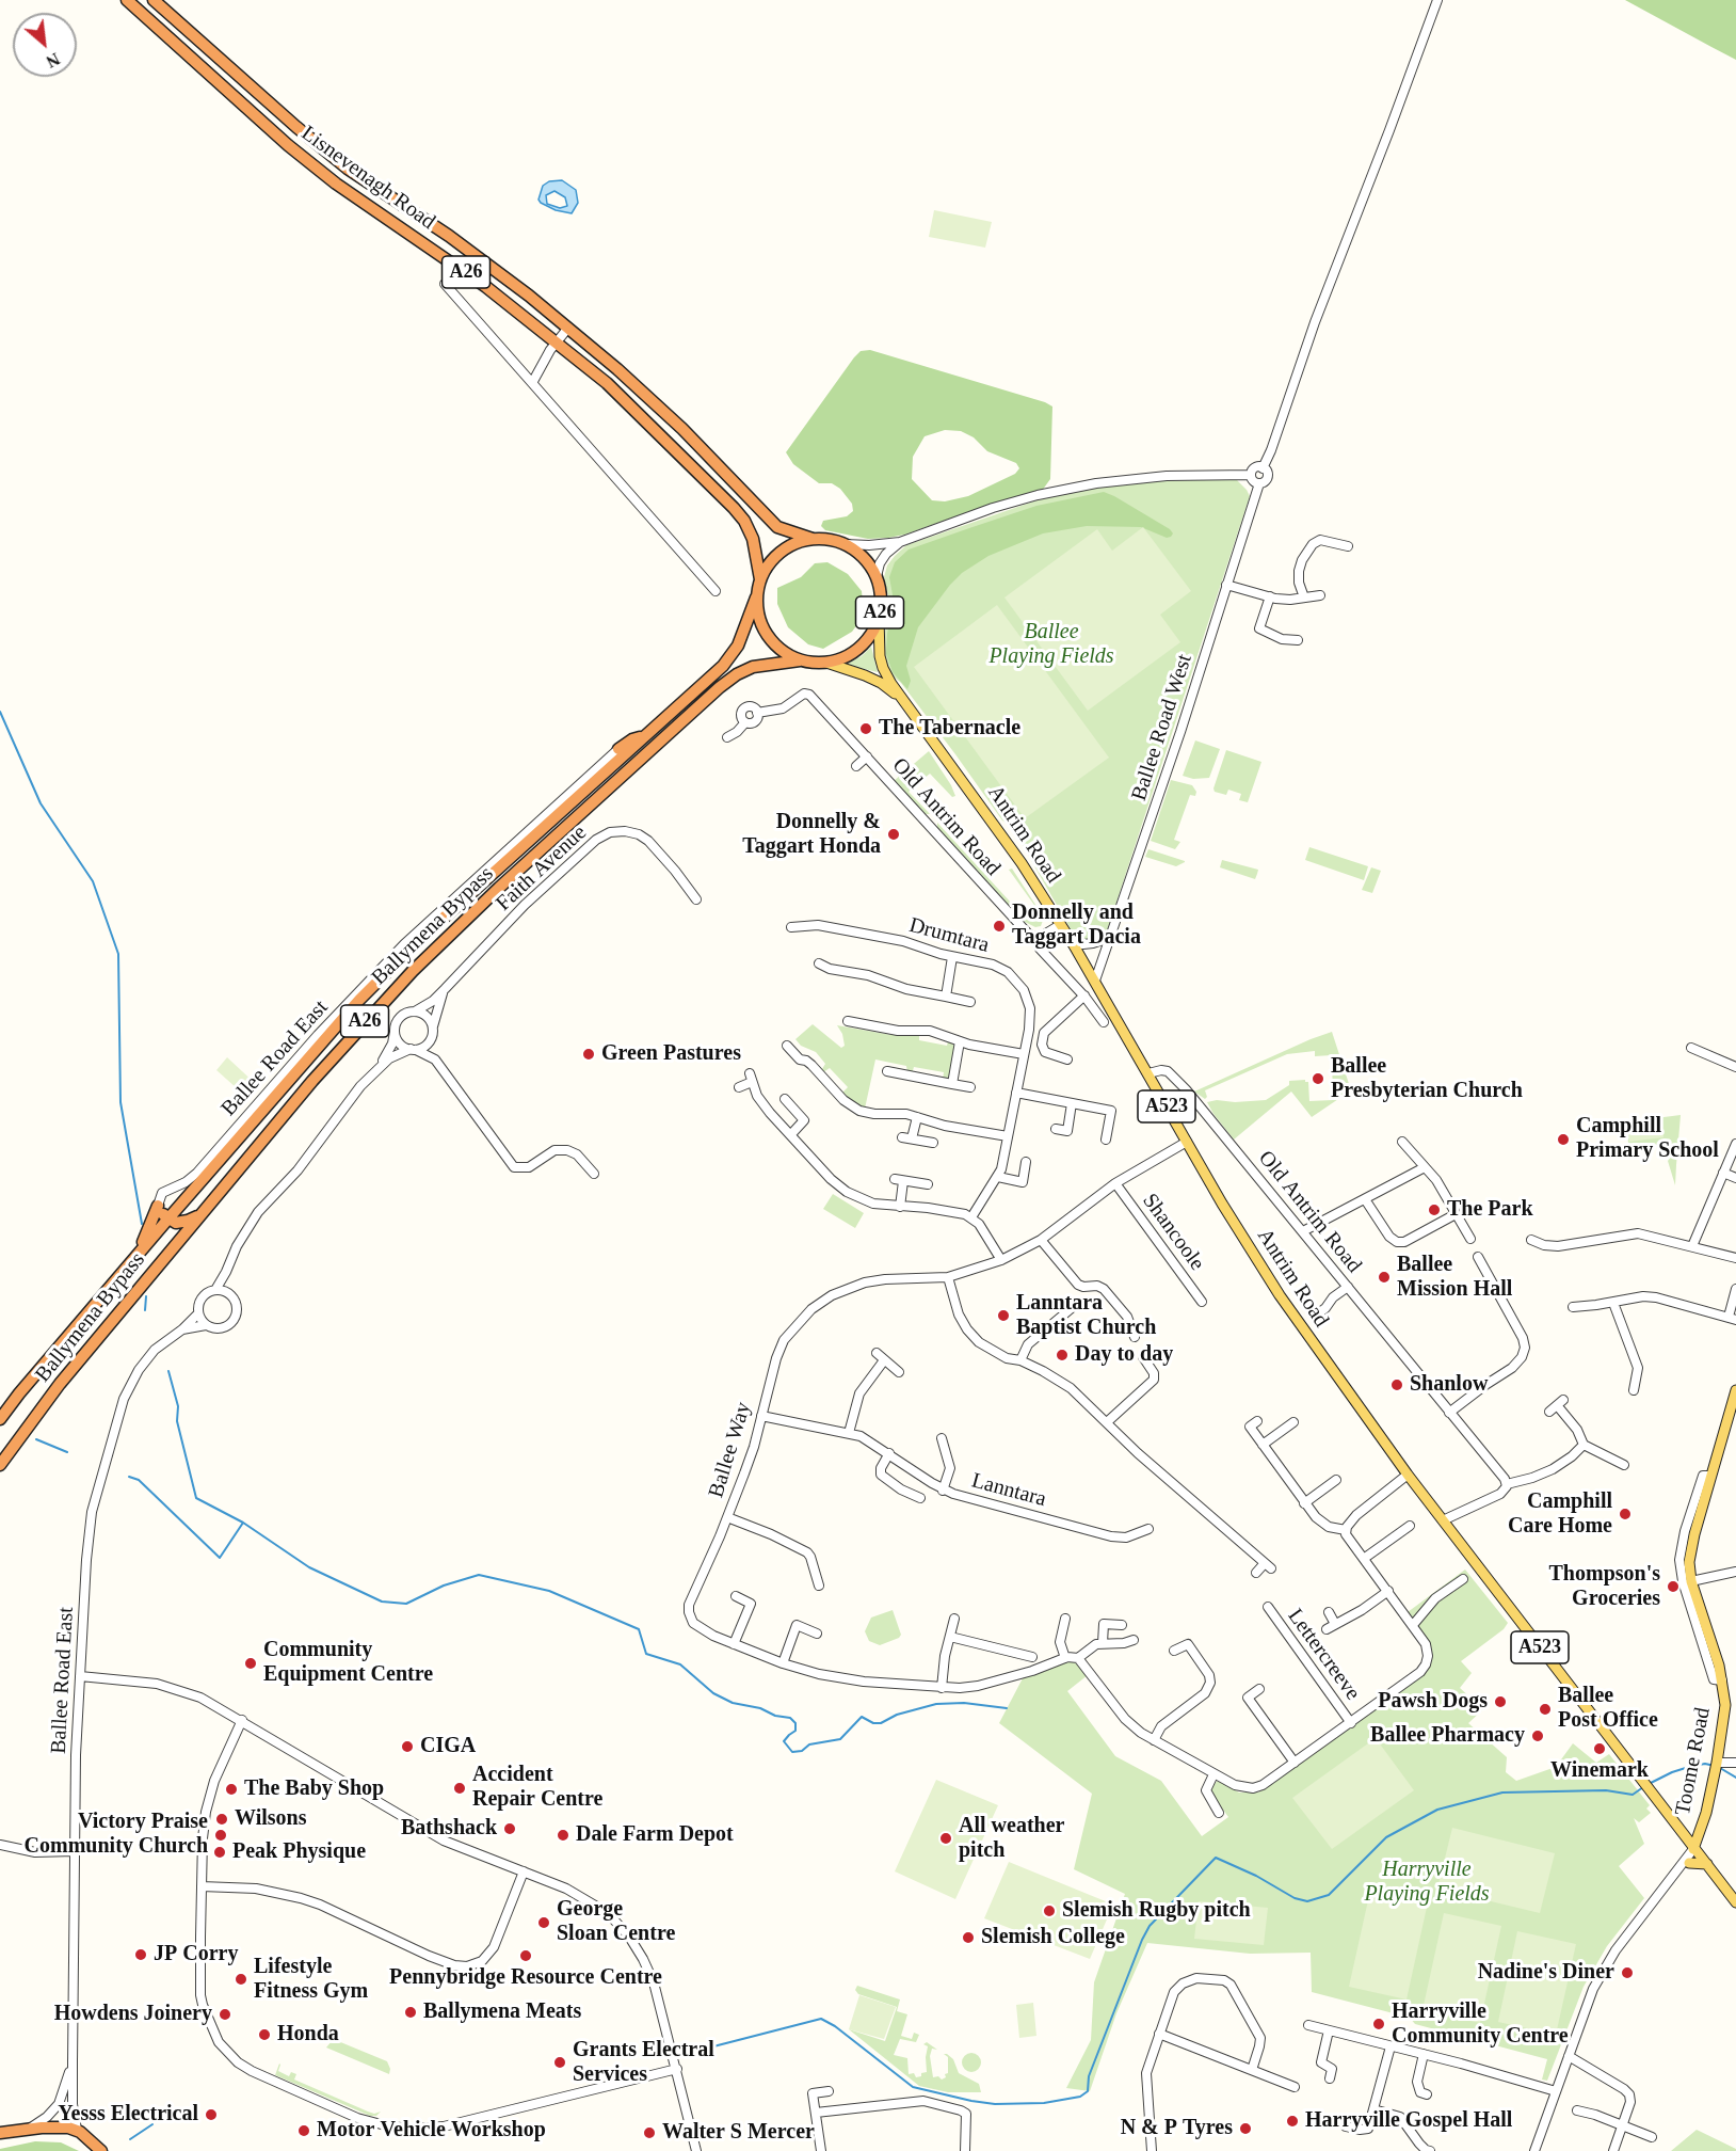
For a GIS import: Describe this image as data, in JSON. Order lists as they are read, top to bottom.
{
  "streets": {
    "highway": ["Lisnevenagh Road", "A26", "Ballymena Bypass"],
    "main road": ["Antrim Road", "A523", "Toome Road"],
    "street": [
      "Ballee Road West",
      "Old Antrim Road",
      "Faith Avenue",
      "Drumtara",
      "Ballee Road East",
      "Shancoole",
      "Ballee Way",
      "Lanntara",
      "Lettercreeve"
    ]
  },
  "crossings": [
    ["Lisnevenagh Road", "A26"],
    ["Lisnevenagh Road", "Antrim Road"],
    ["Lisnevenagh Road", "Ballymena Bypass"],
    ["A26", "Antrim Road"],
    ["A26", "Ballymena Bypass"],
    ["Ballee Road West", "Antrim Road"],
    ["Old Antrim Road", "Antrim Road"],
    ["Antrim Road", "Ballymena Bypass"],
    ["Antrim Road", "A523"],
    ["Antrim Road", "Ballee Way"],
    ["Antrim Road", "Toome Road"],
    ["A523", "Toome Road"],
    ["Shancoole", "Ballee Way"],
    ["Ballee Way", "Lanntara"],
    ["Ballee Way", "Lettercreeve"]
  ],
  "parks": ["Ballee Playing Fields", "Harryville Playing Fields"],
  "places": [
    "The Tabernacle",
    "Donnelly & Taggart Honda",
    "Donnelly and Taggart Dacia",
    "Green Pastures",
    "Ballee Presbyterian Church",
    "Camphill Primary School",
    "The Park",
    "Ballee Mission Hall",
    "Lanntara Baptist Church",
    "Day to day",
    "Shanlow",
    "Camphill Care Home",
    "Thompson's Groceries",
    "Community Equipment Centre",
    "Pawsh Dogs",
    "Ballee Post Office",
    "Ballee Pharmacy",
    "CIGA",
    "Winemark",
    "Accident Repair Centre",
    "The Baby Shop",
    "Wilsons",
    "Bathshack",
    "Victory Praise Community Church",
    "Dale Farm Depot",
    "All weather pitch",
    "Peak Physique",
    "Slemish Rugby pitch",
    "George Sloan Centre",
    "Slemish College",
    "JP Corry",
    "Pennybridge Resource Centre",
    "Nadine's Diner",
    "Lifestyle Fitness Gym",
    "Ballymena Meats",
    "Howdens Joinery",
    "Harryville Community Centre",
    "Honda",
    "Grants Electral Services",
    "Yesss Electrical",
    "Harryville Gospel Hall",
    "N & P Tyres",
    "Motor Vehicle Workshop",
    "Walter S Mercer"
  ],
  "north": "bottom right"
}
